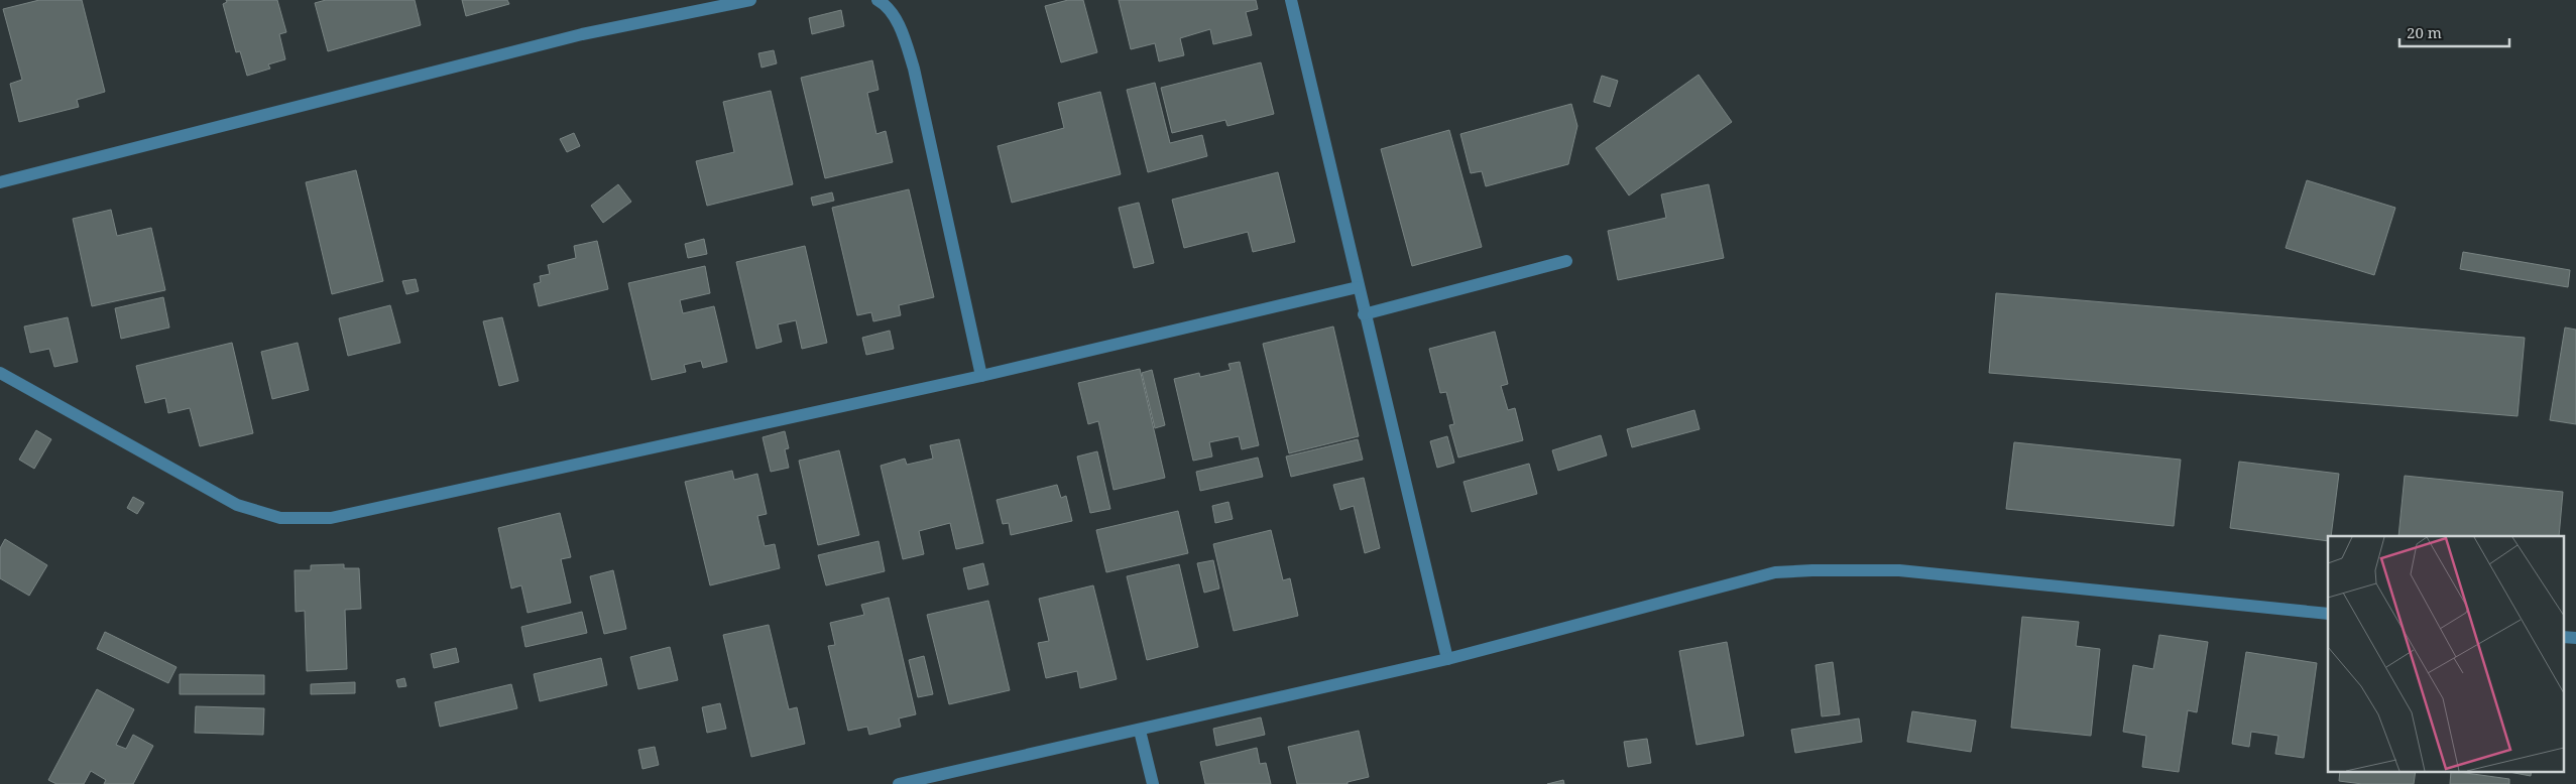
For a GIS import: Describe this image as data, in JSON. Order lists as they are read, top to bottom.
{
  "scale_bar": "20 m"
}
